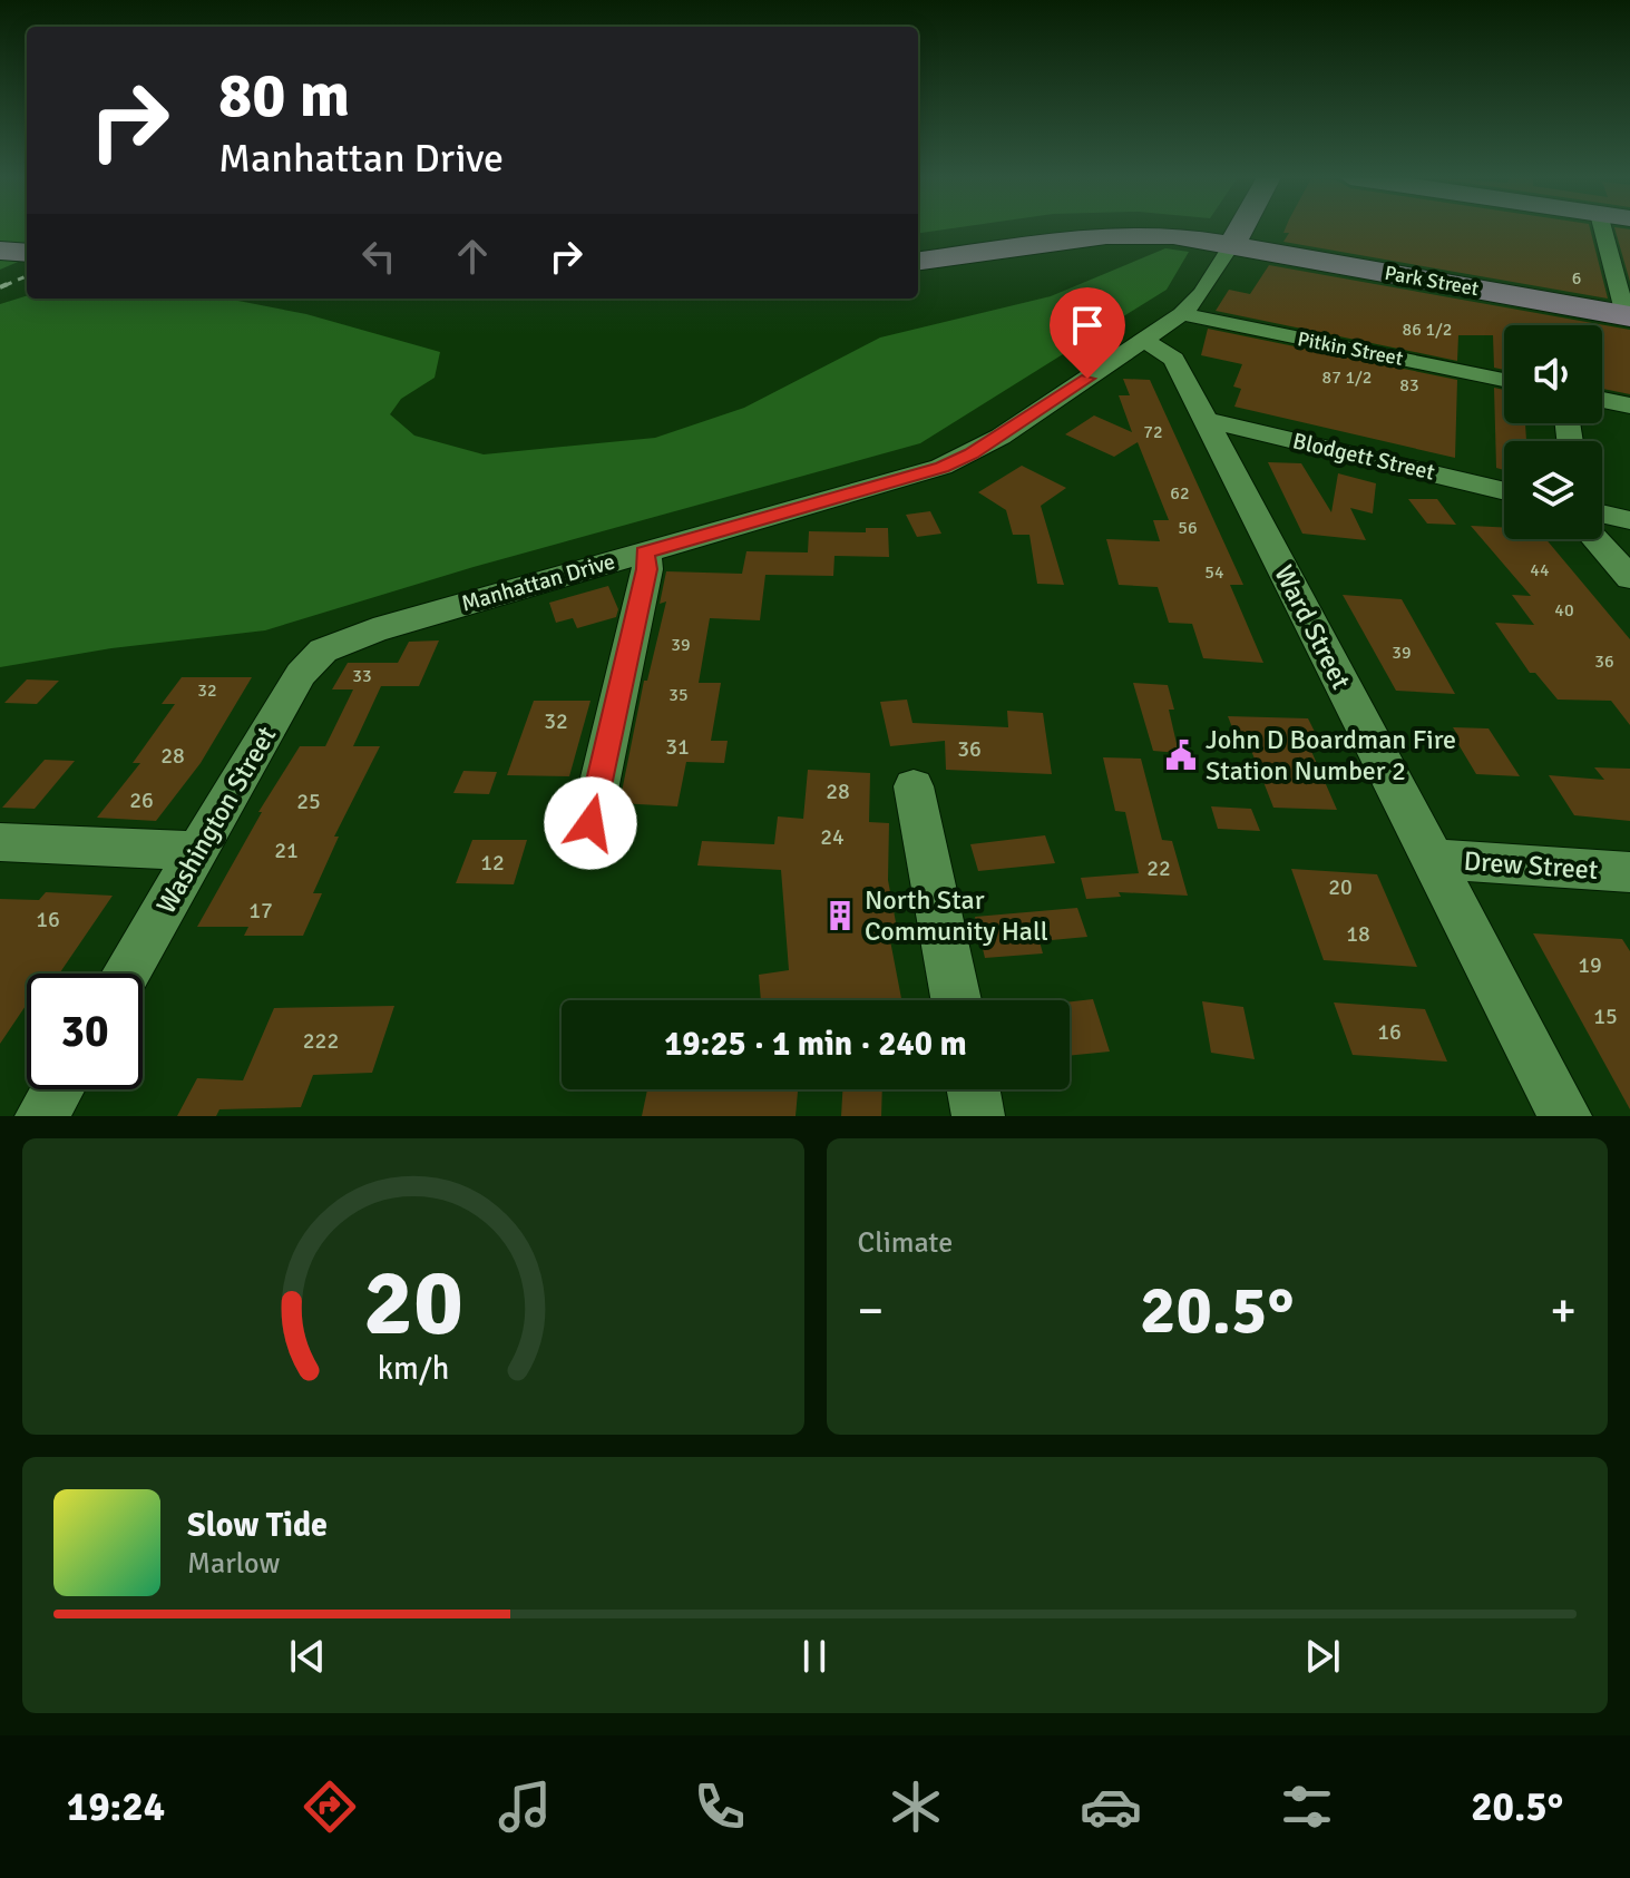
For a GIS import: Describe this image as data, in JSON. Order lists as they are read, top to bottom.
{
  "streets": {
    "main road": ["Park Street", "Manhattan Drive"],
    "street": [
      "Pitkin Street",
      "Blodgett Street",
      "Ward Street",
      "Washington Street",
      "Drew Street"
    ]
  },
  "crossings": [
    ["Park Street", "Manhattan Drive"],
    ["Pitkin Street", "Manhattan Drive"],
    ["Blodgett Street", "Ward Street"],
    ["Manhattan Drive", "Ward Street"],
    ["Manhattan Drive", "Washington Street"],
    ["Ward Street", "Drew Street"]
  ],
  "places": {
    "public building": ["John D Boardman Fire Station Number 2"],
    "building": ["North Star Community Hall"]
  },
  "house_numbers": [
    "6",
    "86 1/2",
    "87 1/2",
    "83",
    "72",
    "62",
    "56",
    "44",
    "54",
    "40",
    "39",
    "39",
    "36",
    "33",
    "32",
    "35",
    "32",
    "31",
    "36",
    "28",
    "28",
    "26",
    "25",
    "24",
    "21",
    "12",
    "22",
    "20",
    "17",
    "16",
    "18",
    "19",
    "15",
    "16",
    "222"
  ],
  "page": {
    "turn": ["80 m", "Manhattan Drive"],
    "limit": "30",
    "trip": "19:25 · 1 min · 240 m",
    "tile": "Climate",
    "heat": ["−", "20.5°", "+"],
    "song": ["Slow Tide", "Marlow"],
    "tabs": ["19:24", "20.5°"],
    "gauge": ["20", "km/h"]
  }
}
